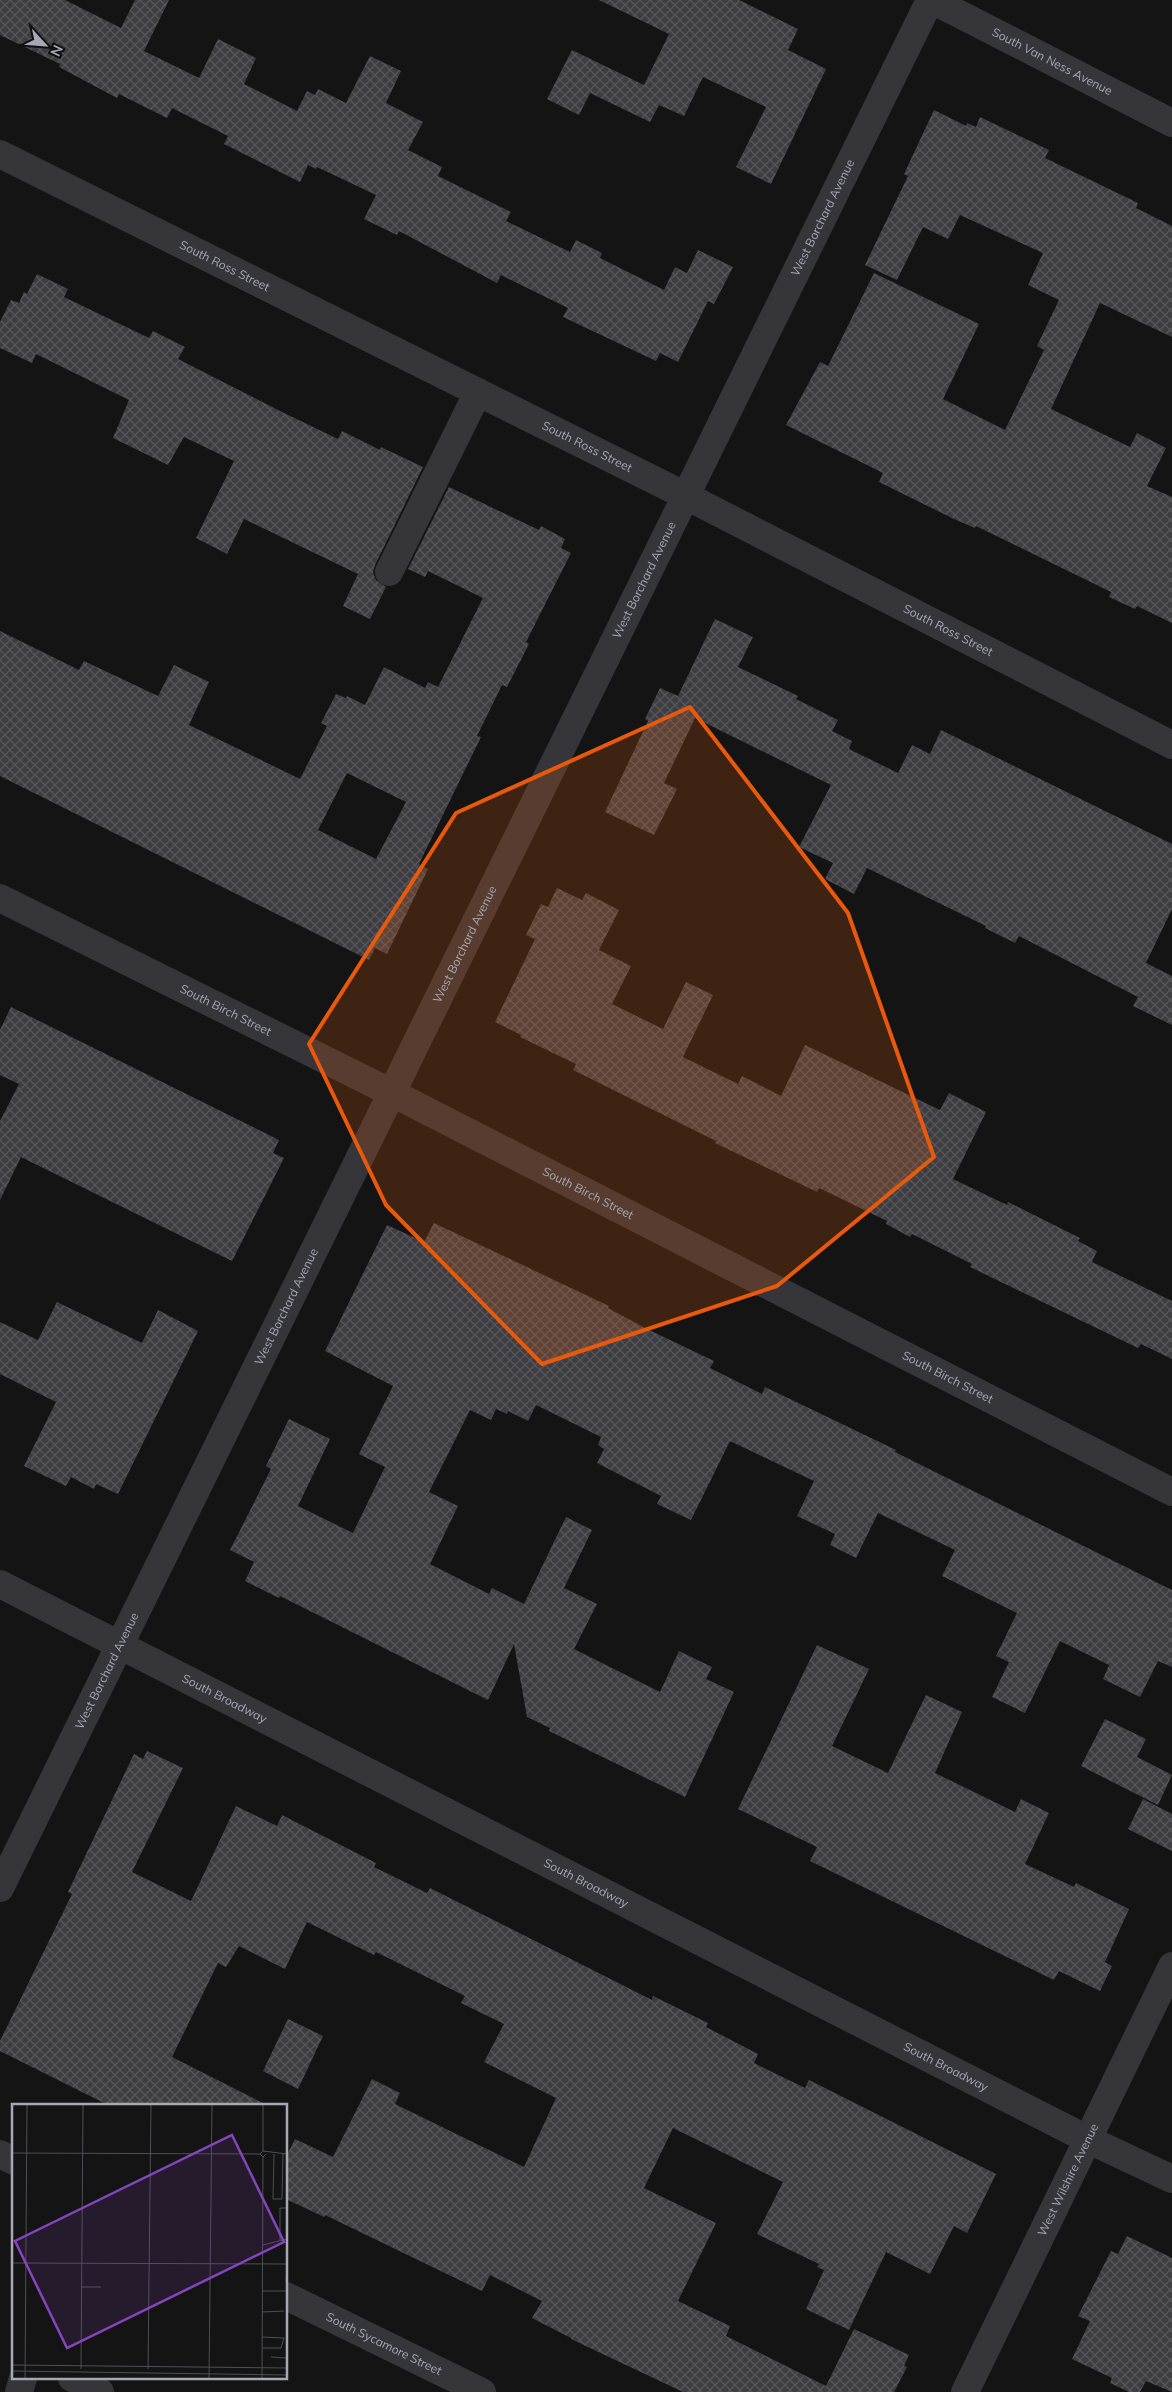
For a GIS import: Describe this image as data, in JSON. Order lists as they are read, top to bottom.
{
  "streets": {
    "street": [
      "South Van Ness Avenue",
      "West Borchard Avenue",
      "South Ross Street",
      "South Birch Street",
      "South Broadway",
      "West Wilshire Avenue",
      "South Sycamore Street"
    ]
  },
  "crossings": [
    ["South Van Ness Avenue", "West Borchard Avenue"],
    ["West Borchard Avenue", "South Ross Street"],
    ["West Borchard Avenue", "South Birch Street"],
    ["West Borchard Avenue", "South Broadway"],
    ["South Broadway", "West Wilshire Avenue"]
  ],
  "north": "bottom right"
}
